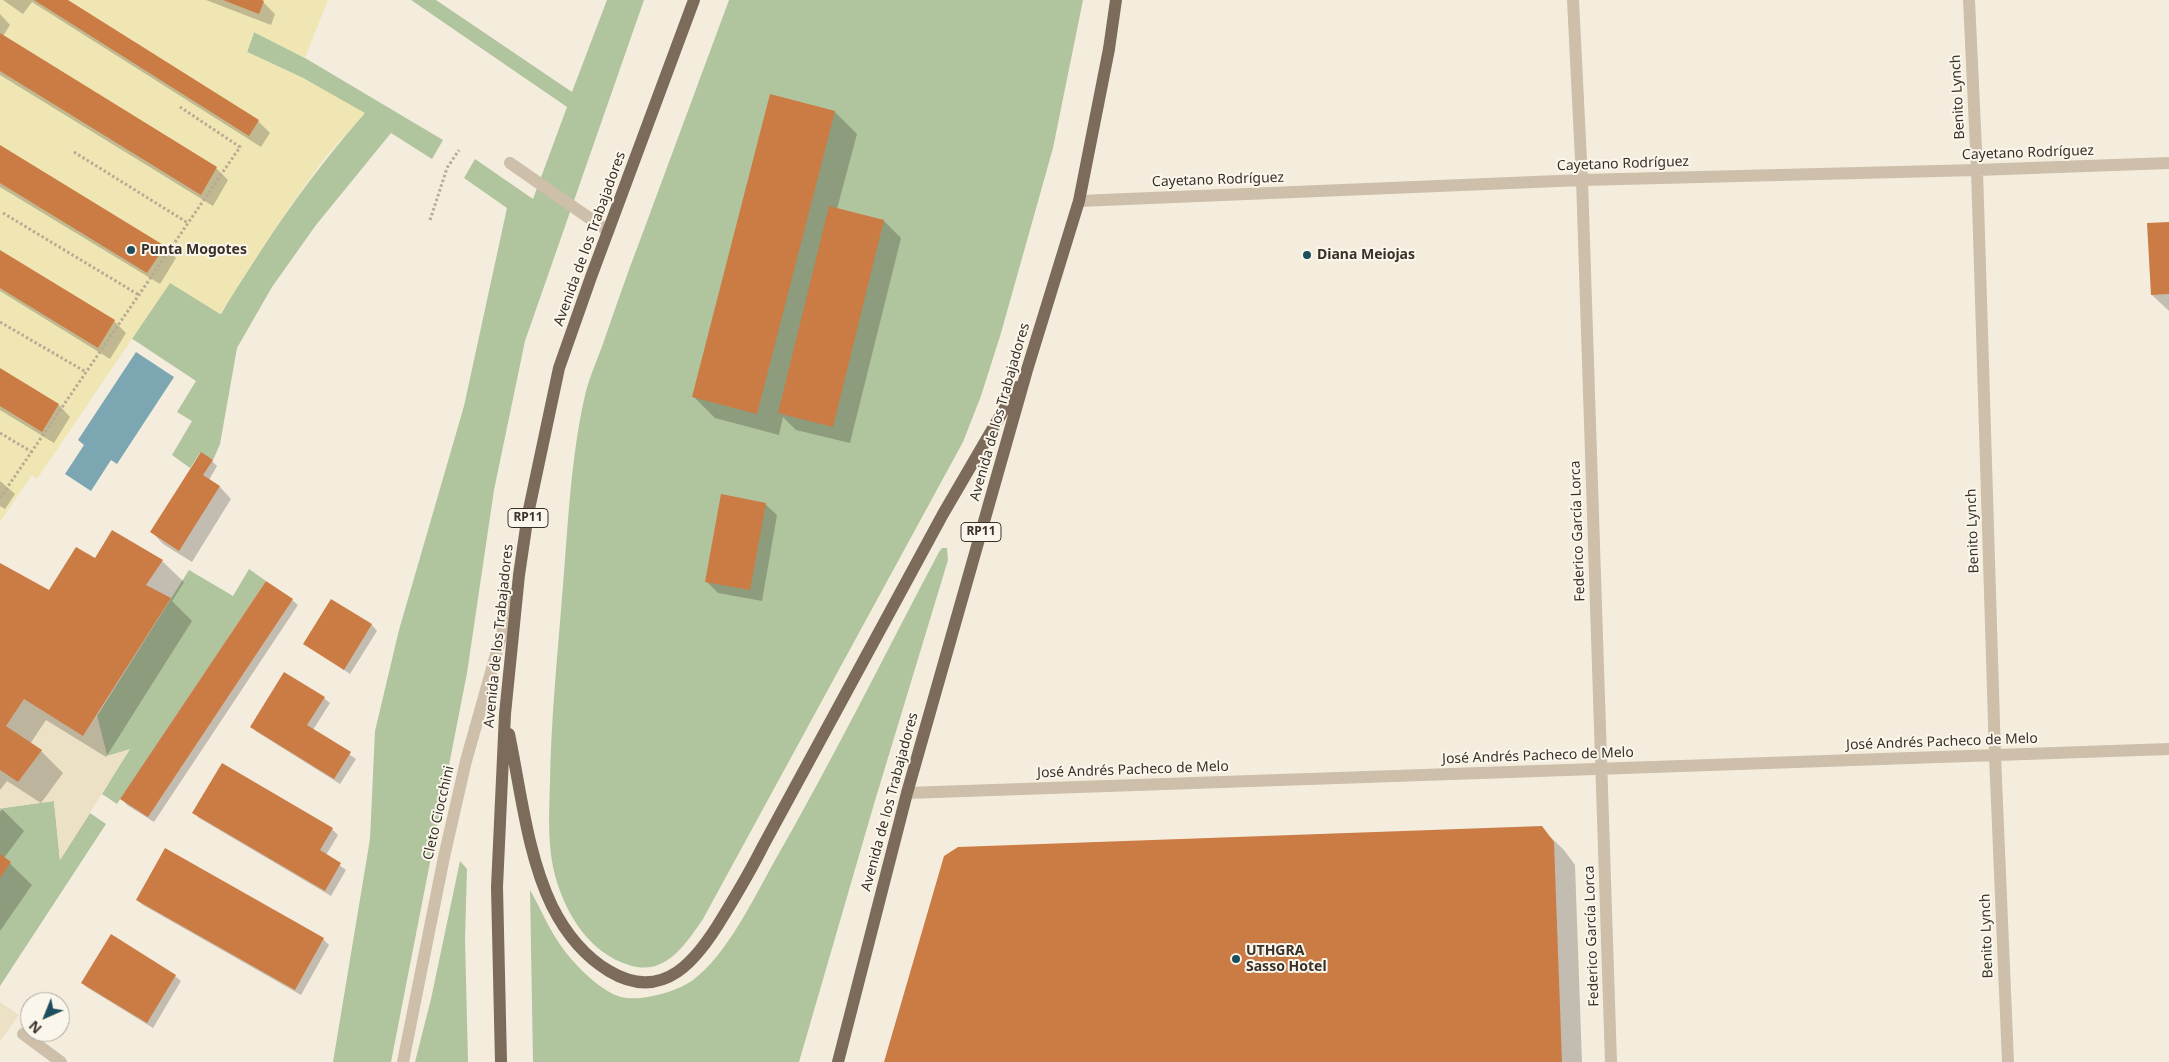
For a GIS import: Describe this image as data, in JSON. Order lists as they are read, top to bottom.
{
  "streets": {
    "main road": ["Avenida de los Trabajadores", "RP11"],
    "street": [
      "Benito Lynch",
      "Cayetano Rodríguez",
      "Federico García Lorca",
      "José Andrés Pacheco de Melo",
      "Cleto Ciocchini"
    ]
  },
  "crossings": [
    ["Benito Lynch", "Cayetano Rodríguez"],
    ["Benito Lynch", "José Andrés Pacheco de Melo"],
    ["Cayetano Rodríguez", "Avenida de los Trabajadores"],
    ["Cayetano Rodríguez", "Federico García Lorca"],
    ["Avenida de los Trabajadores", "José Andrés Pacheco de Melo"],
    ["Avenida de los Trabajadores", "Cleto Ciocchini"],
    ["Federico García Lorca", "José Andrés Pacheco de Melo"]
  ],
  "places": ["Punta Mogotes", "Diana Meiojas", "UTHGRA Sasso Hotel"],
  "north": "bottom left"
}
